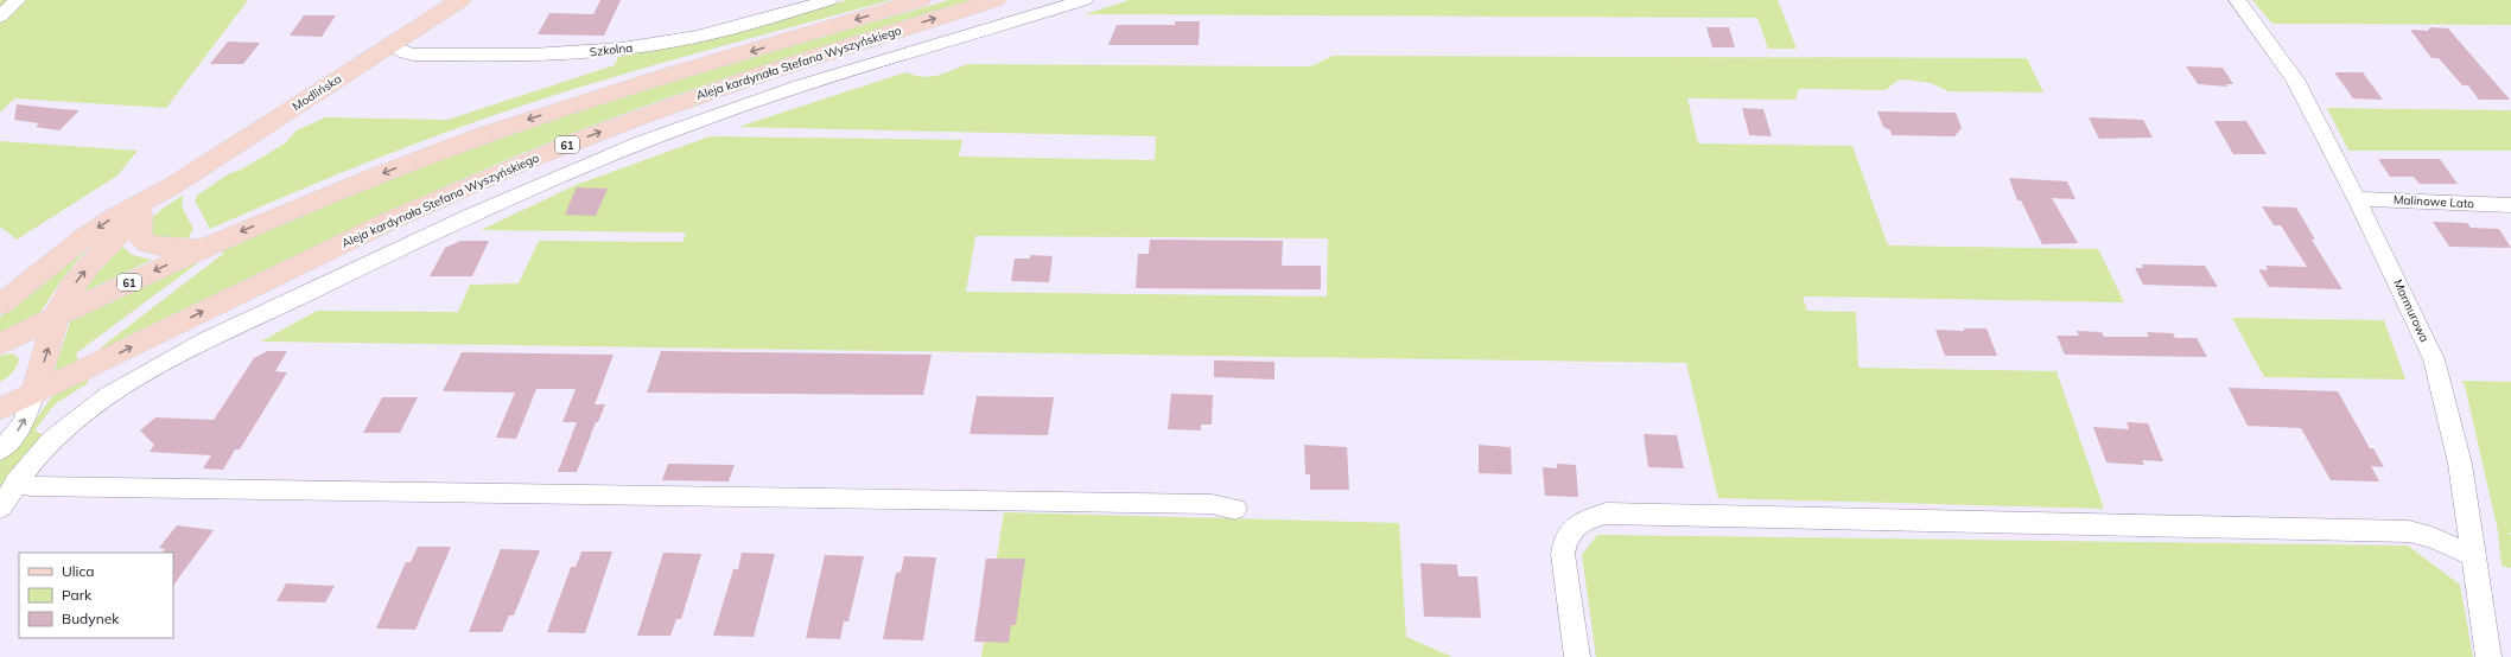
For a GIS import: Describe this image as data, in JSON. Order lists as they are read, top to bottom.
{
  "streets": {
    "main road": ["Aleja kardynała Stefana Wyszyńskiego", "Modlińska", "61"],
    "street": ["Szkolna", "Malinowe Lato", "Marmurowa"]
  },
  "crossings": [
    ["Szkolna", "Modlińska"],
    ["Aleja kardynała Stefana Wyszyńskiego", "Modlińska"],
    ["Aleja kardynała Stefana Wyszyńskiego", "61"],
    ["Modlińska", "61"],
    ["Malinowe Lato", "Marmurowa"]
  ],
  "legend": ["Ulica", "Park", "Budynek"]
}
